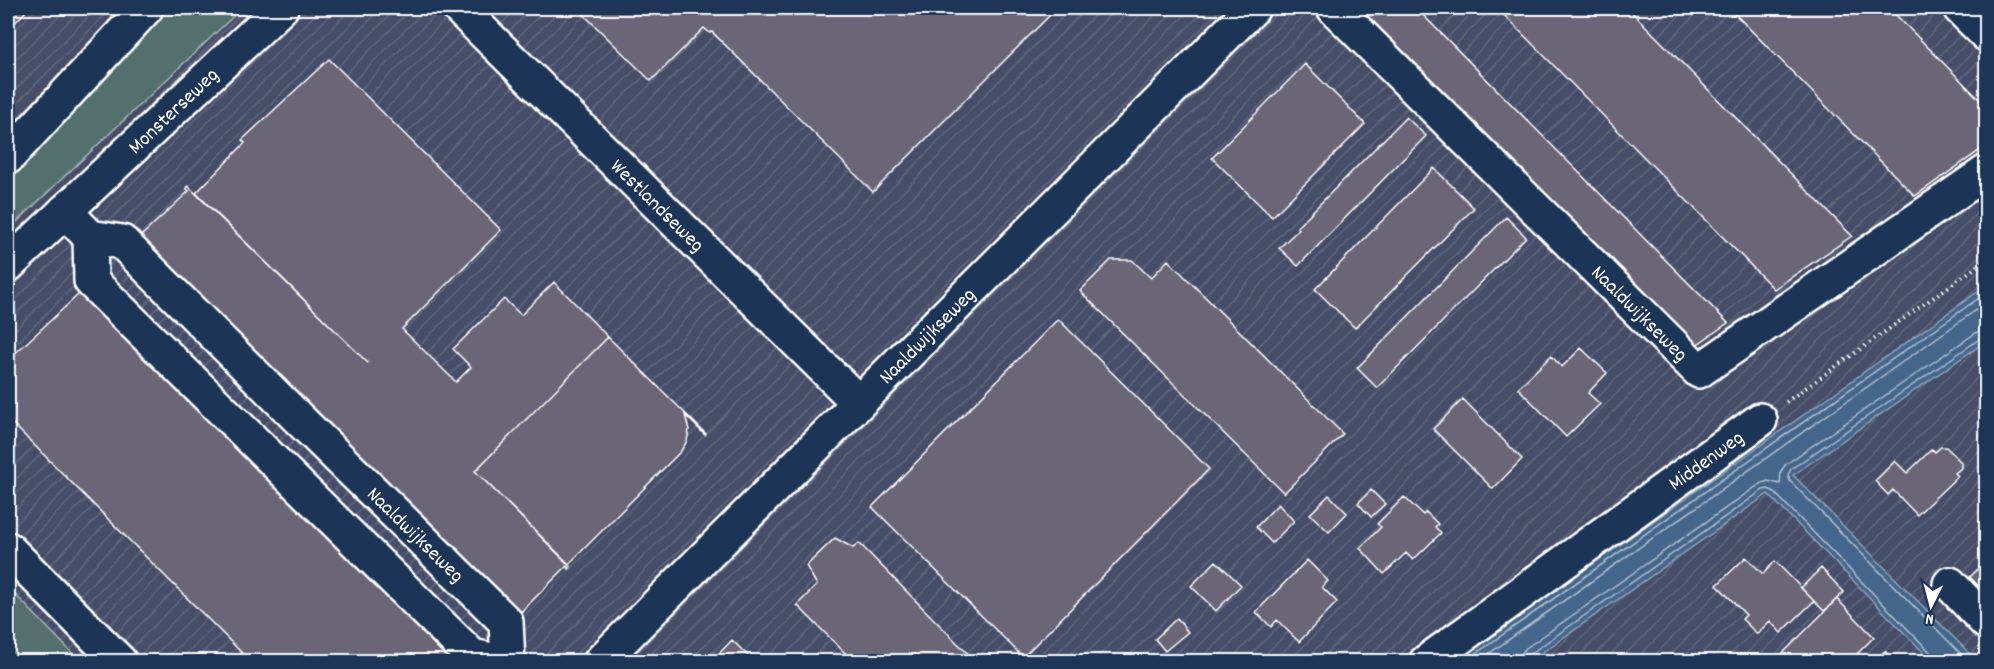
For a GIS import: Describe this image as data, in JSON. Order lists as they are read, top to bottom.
{
  "streets": {
    "street": [
      "Monsterseweg",
      "Westlandseweg",
      "Naaldwijkseweg",
      "Middenweg"
    ]
  },
  "crossings": [
    ["Westlandseweg", "Naaldwijkseweg"]
  ],
  "north": "bottom"
}
